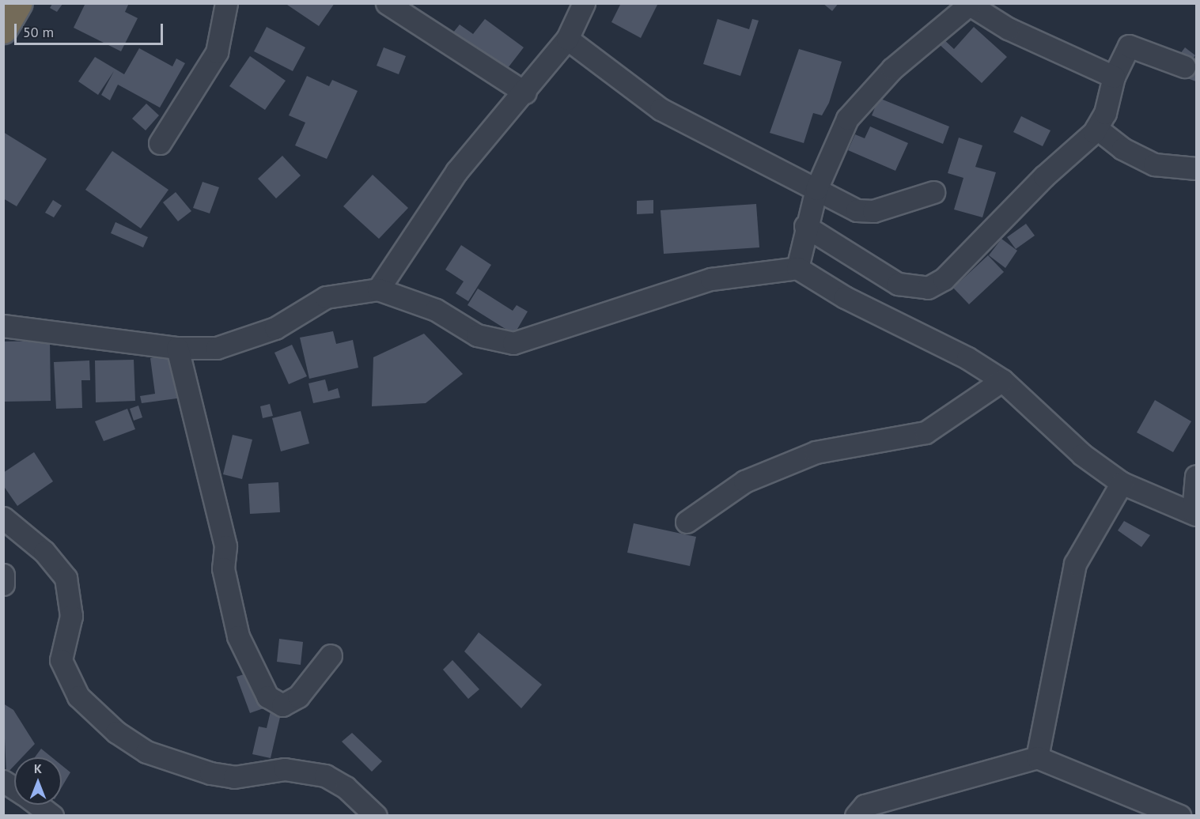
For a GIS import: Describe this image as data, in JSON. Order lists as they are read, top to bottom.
{
  "scale_bar": "50 m",
  "north": "top"
}
